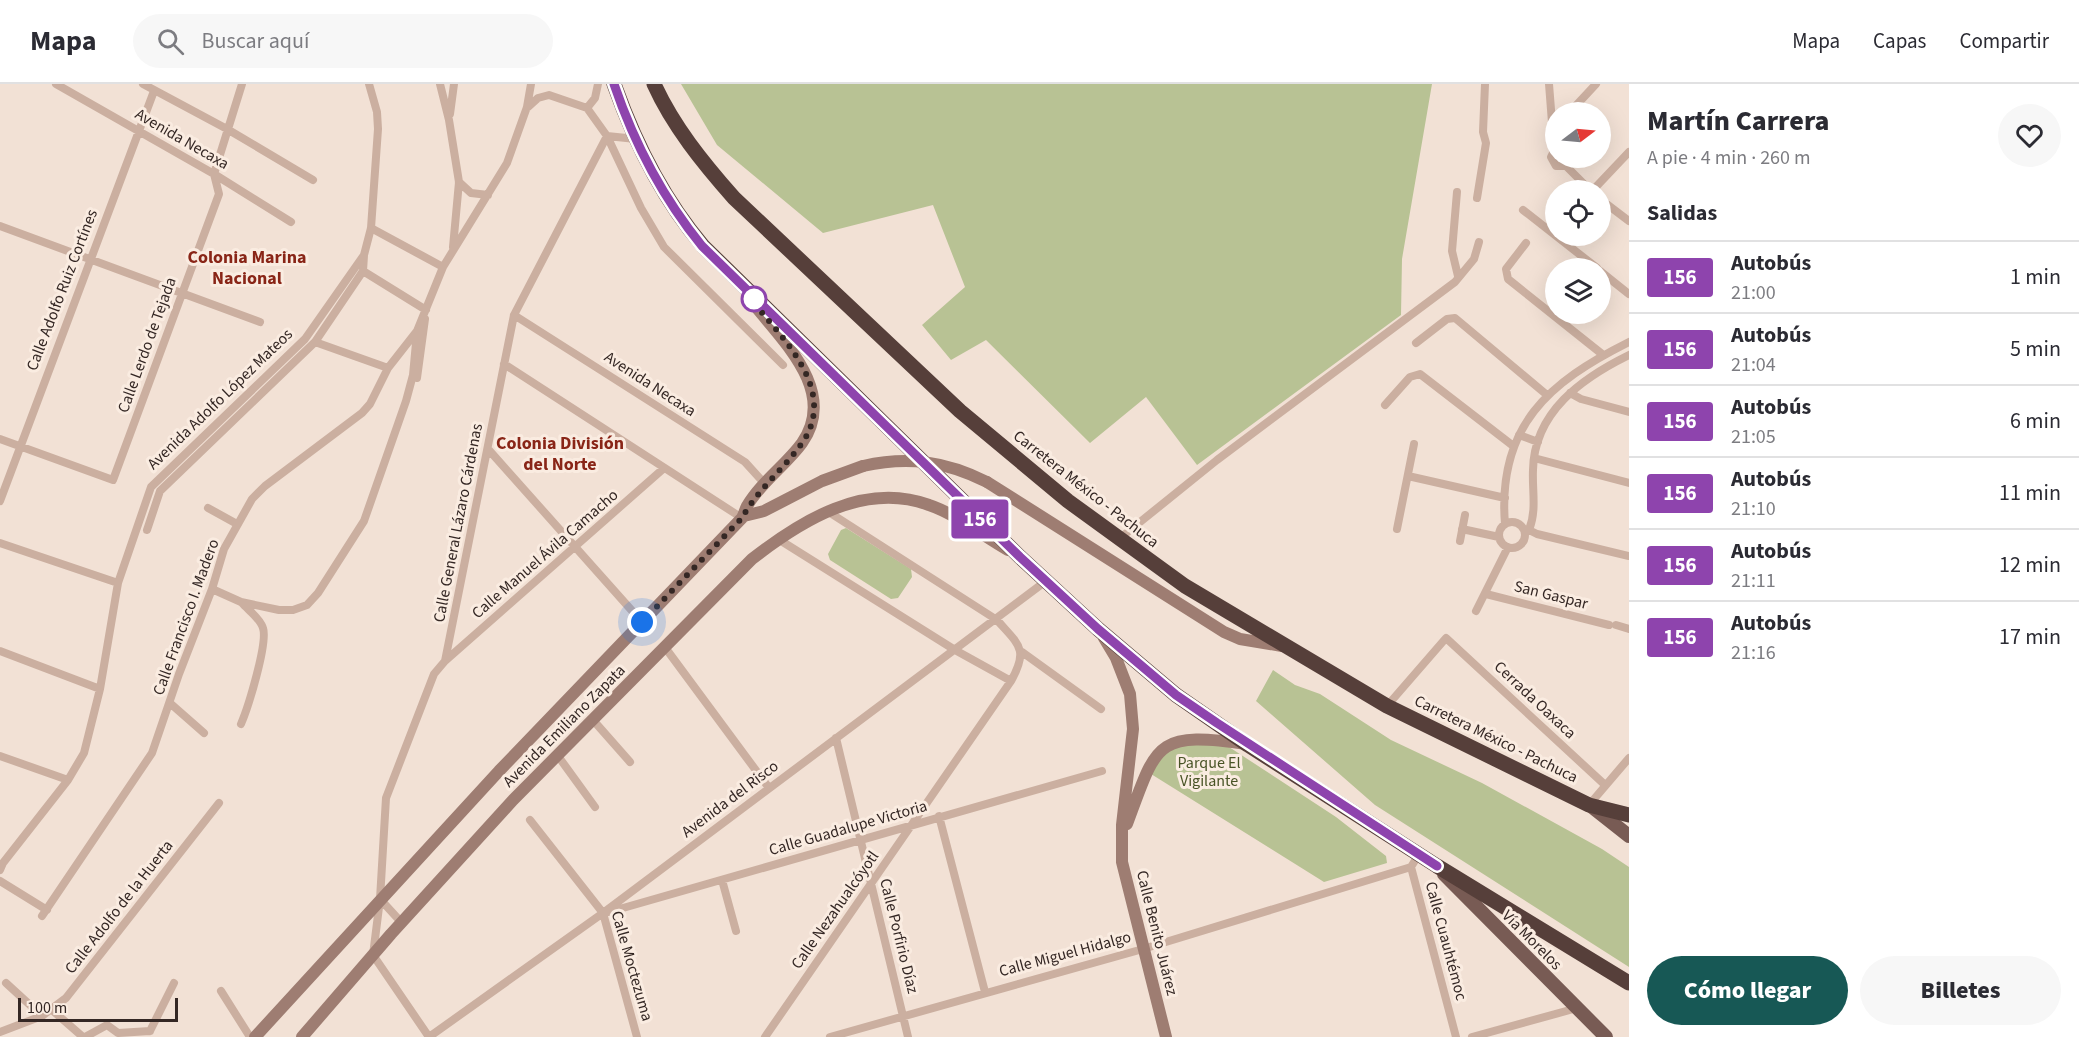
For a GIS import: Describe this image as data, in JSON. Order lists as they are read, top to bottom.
{
  "streets": {
    "highway": ["Carretera México - Pachuca"],
    "main road": ["Avenida Emiliano Zapata", "Calle Benito Juárez", "Vía Morelos"],
    "street": [
      "Avenida Necaxa",
      "Calle Adolfo Ruiz Cortínes",
      "Calle Lerdo de Tejada",
      "Avenida Adolfo López Mateos",
      "Calle General Lázaro Cárdenas",
      "Calle Manuel Ávila Camacho",
      "San Gaspar",
      "Calle Francisco I. Madero",
      "Cerrada Oaxaca",
      "Avenida del Risco",
      "Calle Guadalupe Victoria",
      "Calle Adolfo de la Huerta",
      "Calle Nezahualcóyotl",
      "Calle Porfirio Díaz",
      "Calle Cuauhtémoc",
      "Calle Miguel Hidalgo",
      "Calle Moctezuma"
    ]
  },
  "crossings": [
    ["Avenida Necaxa", "Calle Adolfo Ruiz Cortínes"],
    ["Avenida Necaxa", "Calle Lerdo de Tejada"],
    ["Avenida Necaxa", "Calle General Lázaro Cárdenas"],
    ["Avenida Necaxa", "Avenida Emiliano Zapata"],
    ["Calle Adolfo Ruiz Cortínes", "Calle Lerdo de Tejada"],
    ["Carretera México - Pachuca", "Cerrada Oaxaca"],
    ["Calle General Lázaro Cárdenas", "Calle Manuel Ávila Camacho"],
    ["Calle General Lázaro Cárdenas", "Avenida Emiliano Zapata"],
    ["Avenida del Risco", "Calle Guadalupe Victoria"],
    ["Avenida del Risco", "Calle Porfirio Díaz"],
    ["Avenida del Risco", "Calle Moctezuma"],
    ["Calle Guadalupe Victoria", "Calle Nezahualcóyotl"],
    ["Calle Guadalupe Victoria", "Calle Porfirio Díaz"],
    ["Calle Guadalupe Victoria", "Calle Moctezuma"],
    ["Calle Nezahualcóyotl", "Calle Porfirio Díaz"],
    ["Calle Benito Juárez", "Calle Miguel Hidalgo"],
    ["Calle Porfirio Díaz", "Calle Miguel Hidalgo"],
    ["Calle Cuauhtémoc", "Calle Miguel Hidalgo"]
  ],
  "districts": ["Colonia Marina Nacional", "Colonia División del Norte"],
  "parks": ["Parque El Vigilante"],
  "lines": ["bus line 156"],
  "scale_bar": "100 m",
  "north": "right",
  "page": {
    "header": "Mapa",
    "search": "Buscar aquí",
    "nav": ["Mapa", "Capas", "Compartir"],
    "on_map": "156",
    "heading": [
      ["Martín Carrera", "A pie · 4 min · 260 m"],
      "Salidas"
    ],
    "list": [
      {
        "mark": "156",
        "name": "Autobús",
        "note": "21:00",
        "value": "1 min"
      },
      {
        "mark": "156",
        "name": "Autobús",
        "note": "21:04",
        "value": "5 min"
      },
      {
        "mark": "156",
        "name": "Autobús",
        "note": "21:05",
        "value": "6 min"
      },
      {
        "mark": "156",
        "name": "Autobús",
        "note": "21:10",
        "value": "11 min"
      },
      {
        "mark": "156",
        "name": "Autobús",
        "note": "21:11",
        "value": "12 min"
      },
      {
        "mark": "156",
        "name": "Autobús",
        "note": "21:16",
        "value": "17 min"
      }
    ],
    "buttons": ["Cómo llegar", "Billetes"],
    "scale": "100 m"
  }
}
